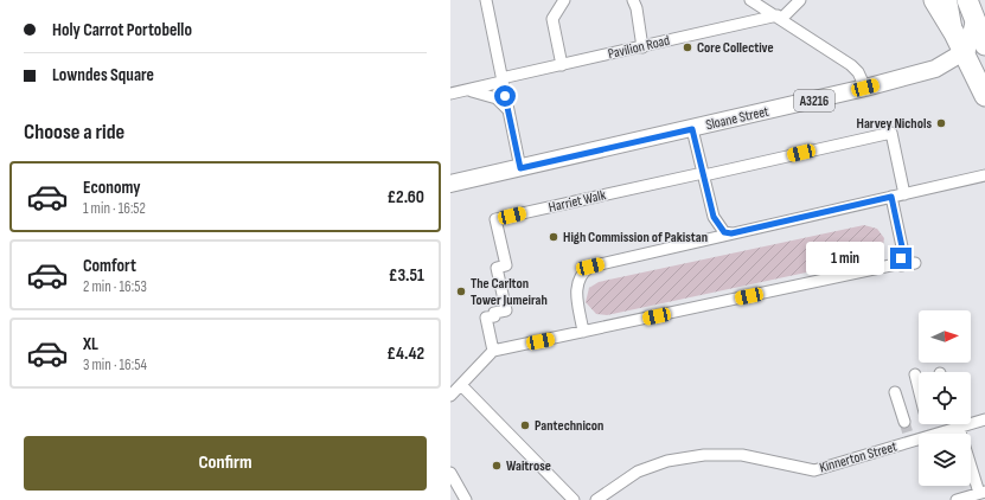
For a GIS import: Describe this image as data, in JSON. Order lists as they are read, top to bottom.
{
  "streets": {
    "main road": ["A3216", "Sloane Street"],
    "street": ["Pavilion Road", "Harriet Walk", "Kinnerton Street"]
  },
  "places": [
    "Core Collective",
    "Harvey Nichols",
    "High Commission of Pakistan",
    "The Carlton Tower Jumeirah",
    "Pantechnicon",
    "Waitrose"
  ],
  "north": "right",
  "page": {
    "banner": ["Holy Carrot Portobello", "Lowndes Square"],
    "heading": "Choose a ride",
    "list": [
      {
        "name": "Economy",
        "note": "1 min · 16:52",
        "value": "£2.60"
      },
      {
        "name": "Comfort",
        "note": "2 min · 16:53",
        "value": "£3.51"
      },
      {
        "name": "XL",
        "note": "3 min · 16:54",
        "value": "£4.42"
      }
    ],
    "bubble": "1 min",
    "buttons": "Confirm"
  }
}
